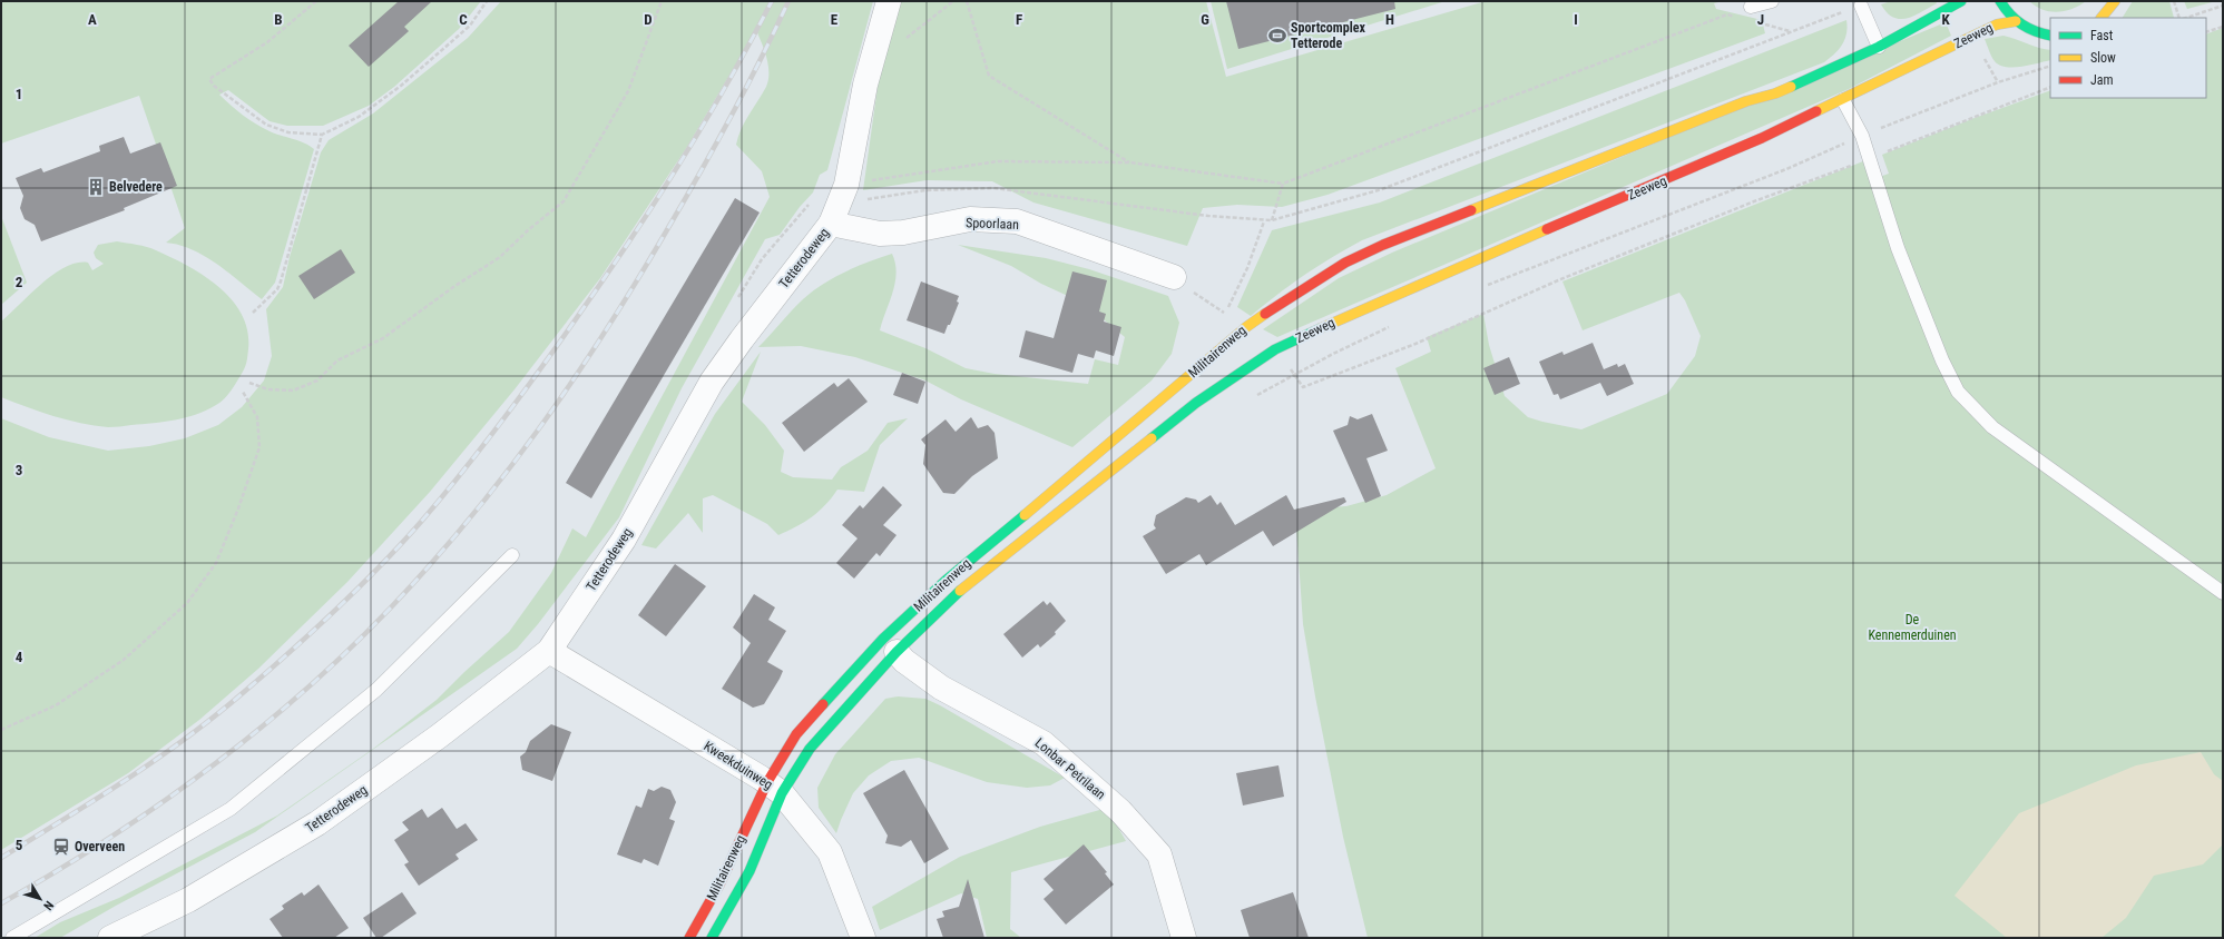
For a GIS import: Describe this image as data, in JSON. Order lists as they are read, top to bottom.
{
  "streets": {
    "main road": ["Zeeweg", "Militairenweg"],
    "street": [
      "Spoorlaan",
      "Tetterodeweg",
      "Kweekduinweg",
      "Lonbar Petrilaan"
    ]
  },
  "crossings": [
    ["Zeeweg", "Militairenweg"],
    ["Spoorlaan", "Tetterodeweg"],
    ["Tetterodeweg", "Kweekduinweg"],
    ["Militairenweg", "Kweekduinweg"],
    ["Militairenweg", "Lonbar Petrilaan"]
  ],
  "parks": ["De Kennemerduinen"],
  "places": {
    "sports": ["Sportcomplex Tetterode"],
    "building": ["Belvedere"],
    "station": ["Overveen"]
  },
  "legend": ["Fast", "Slow", "Jam"],
  "north": "bottom right",
  "grid": {
    "columns": [
      "A",
      "B",
      "C",
      "D",
      "E",
      "F",
      "G",
      "H",
      "I",
      "J",
      "K"
    ],
    "rows": [
      "1",
      "2",
      "3",
      "4",
      "5"
    ]
  }
}
